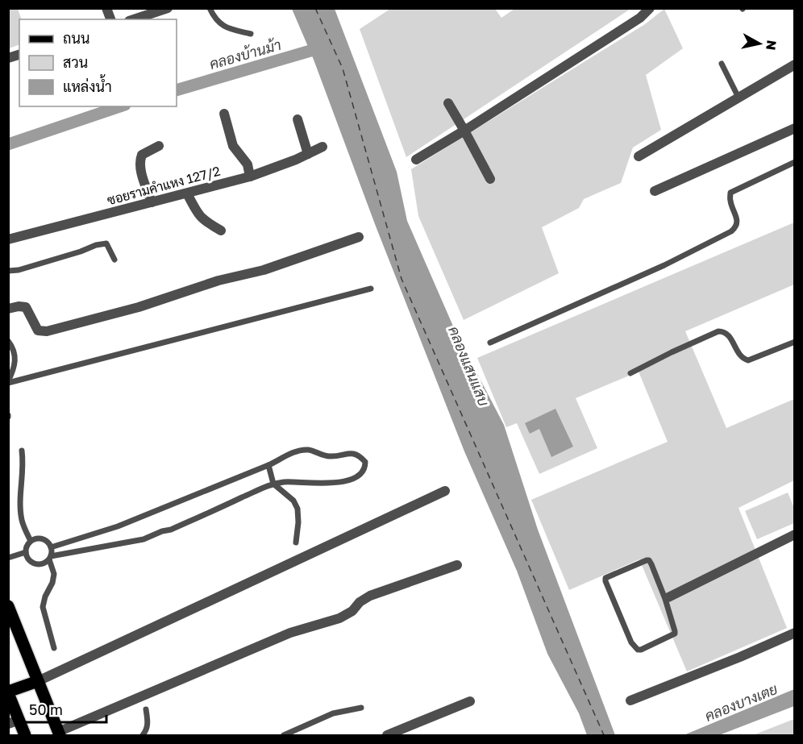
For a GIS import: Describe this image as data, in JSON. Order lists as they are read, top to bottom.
{
  "streets": {
    "street": ["ซอยรามคำแหง 127/2"]
  },
  "water": ["คลองบ้านม้า", "คลองแสนแสบ", "คลองบางเตย"],
  "legend": ["ถนน", "สวน", "แหล่งน้ำ"],
  "scale_bar": "50 m",
  "north": "right"
}
